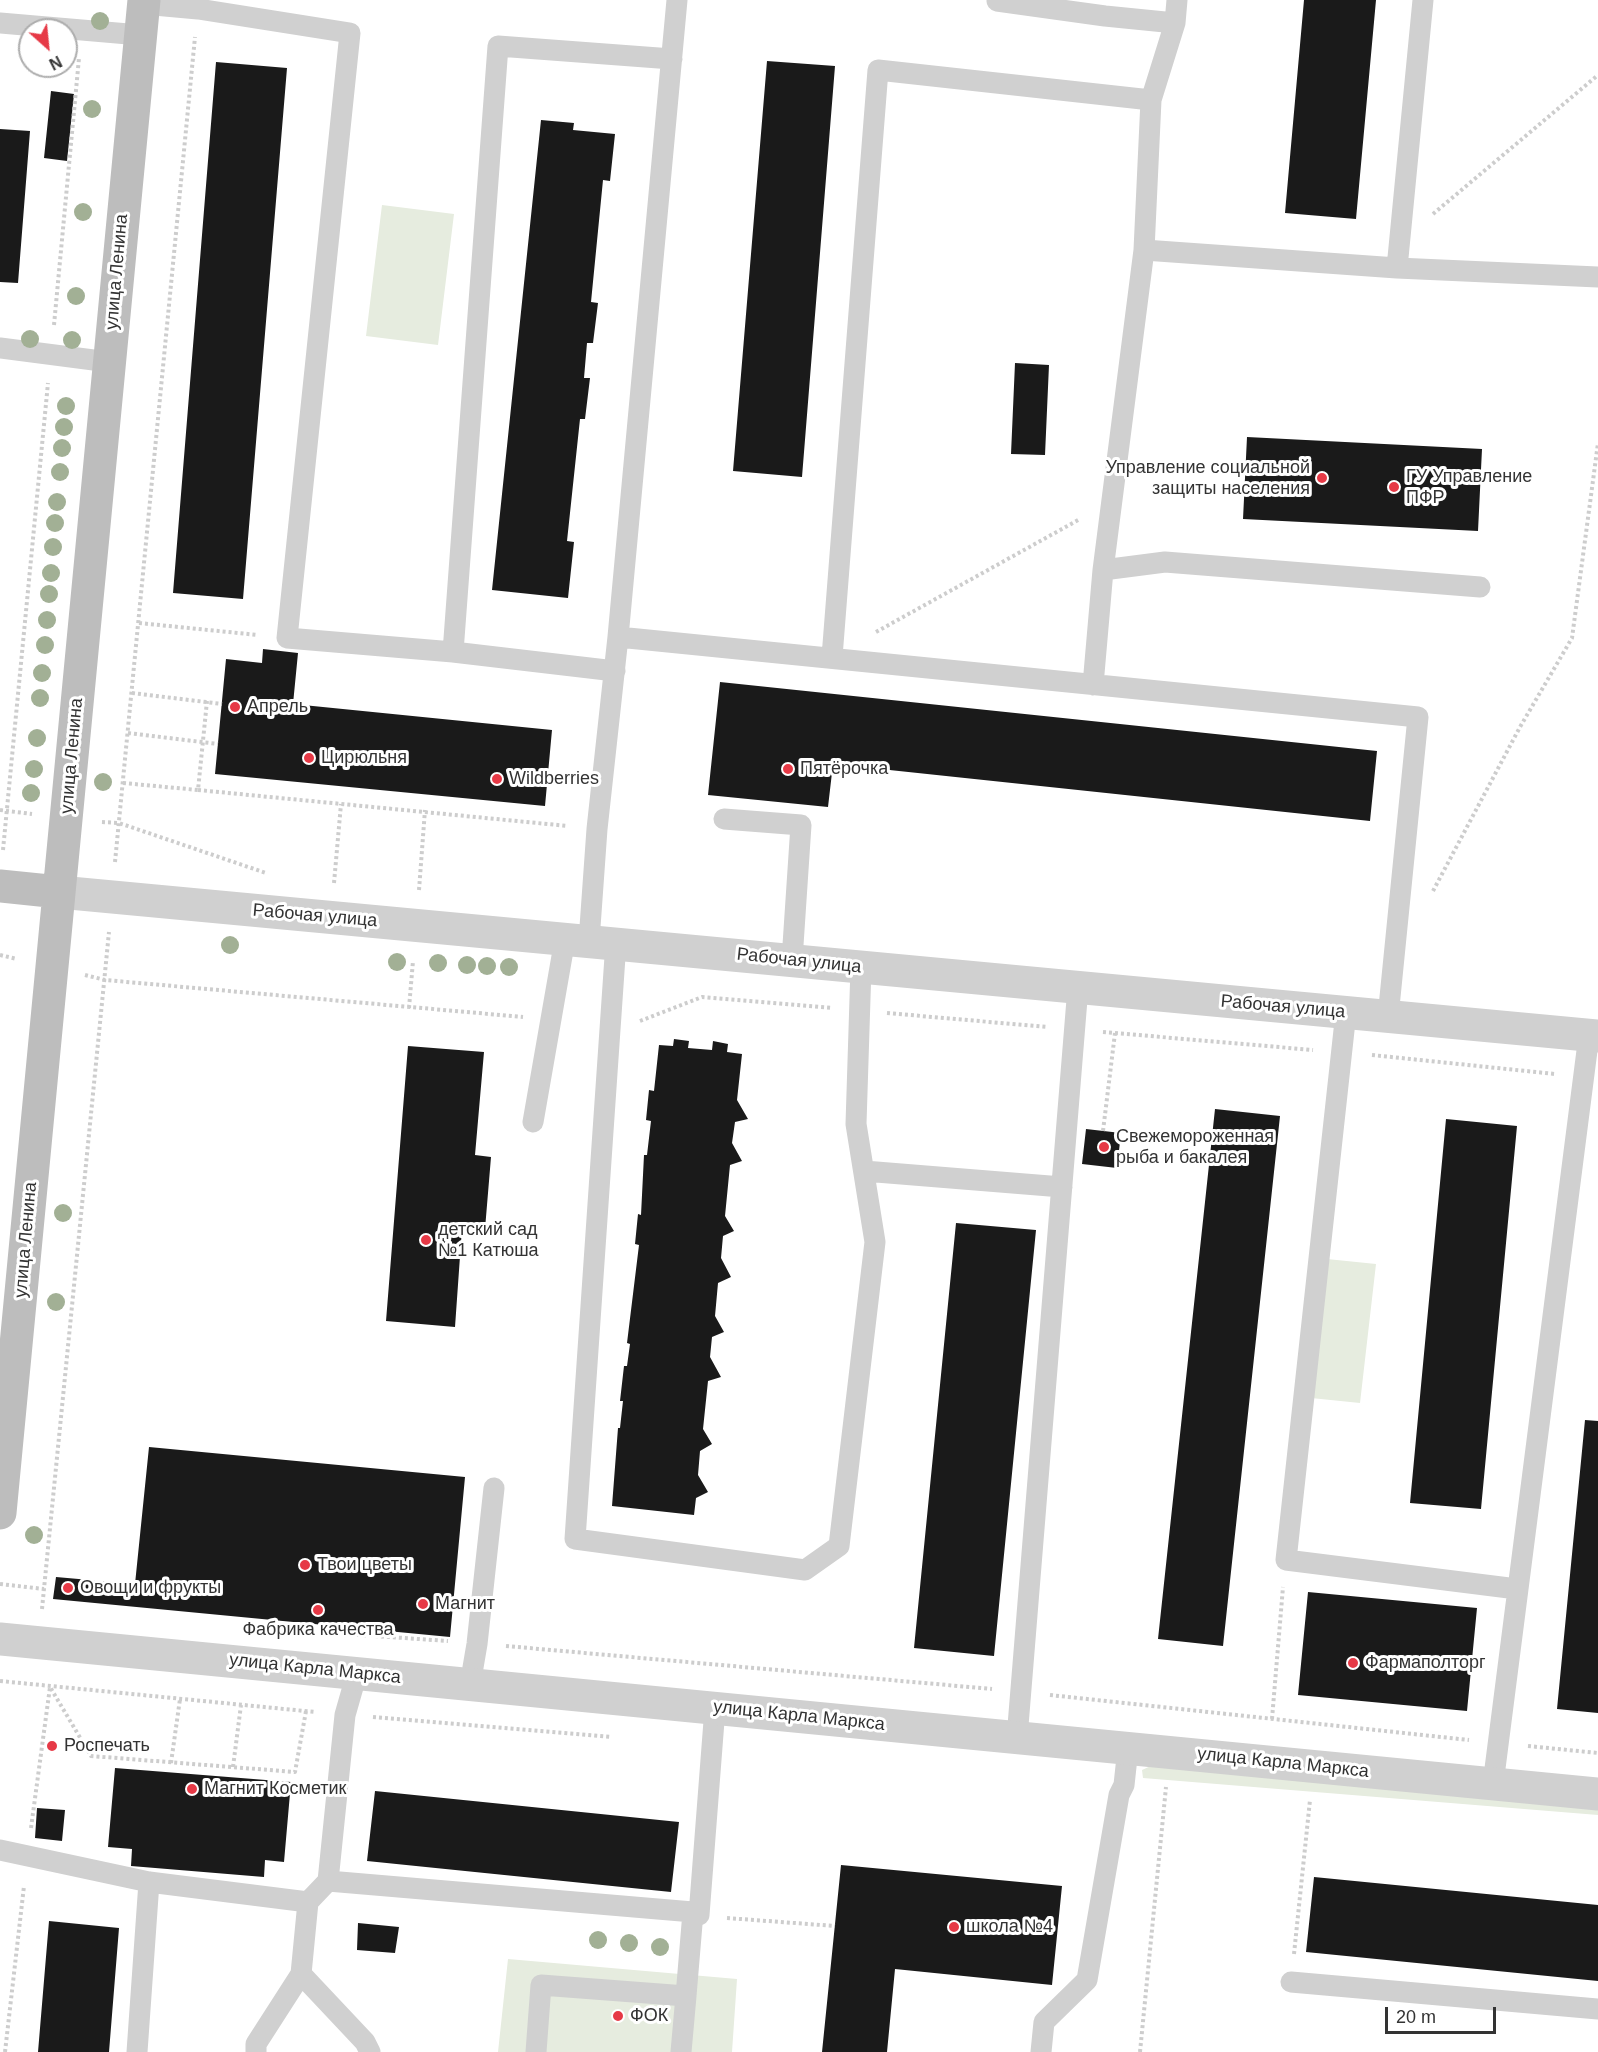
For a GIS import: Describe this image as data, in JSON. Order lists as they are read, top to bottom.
{
  "streets": {
    "street": ["улица Ленина", "Рабочая улица", "улица Карла Маркса"]
  },
  "crossings": [
    ["улица Ленина", "Рабочая улица"]
  ],
  "places": [
    "Управление социальной защиты населения",
    "ГУ Управление ПФР",
    "Апрель",
    "Цирюльня",
    "Пятёрочка",
    "Wildberries",
    "Свежемороженная рыба и бакалея",
    "детский сад №1 Катюша",
    "Твои цветы",
    "Овощи и фрукты",
    "Магнит",
    "Фабрика качества",
    "Фармаполторг",
    "Роспечать",
    "Магнит Косметик",
    "школа №4",
    "ФОК"
  ],
  "scale_bar": "20 m",
  "north": "bottom right"
}
